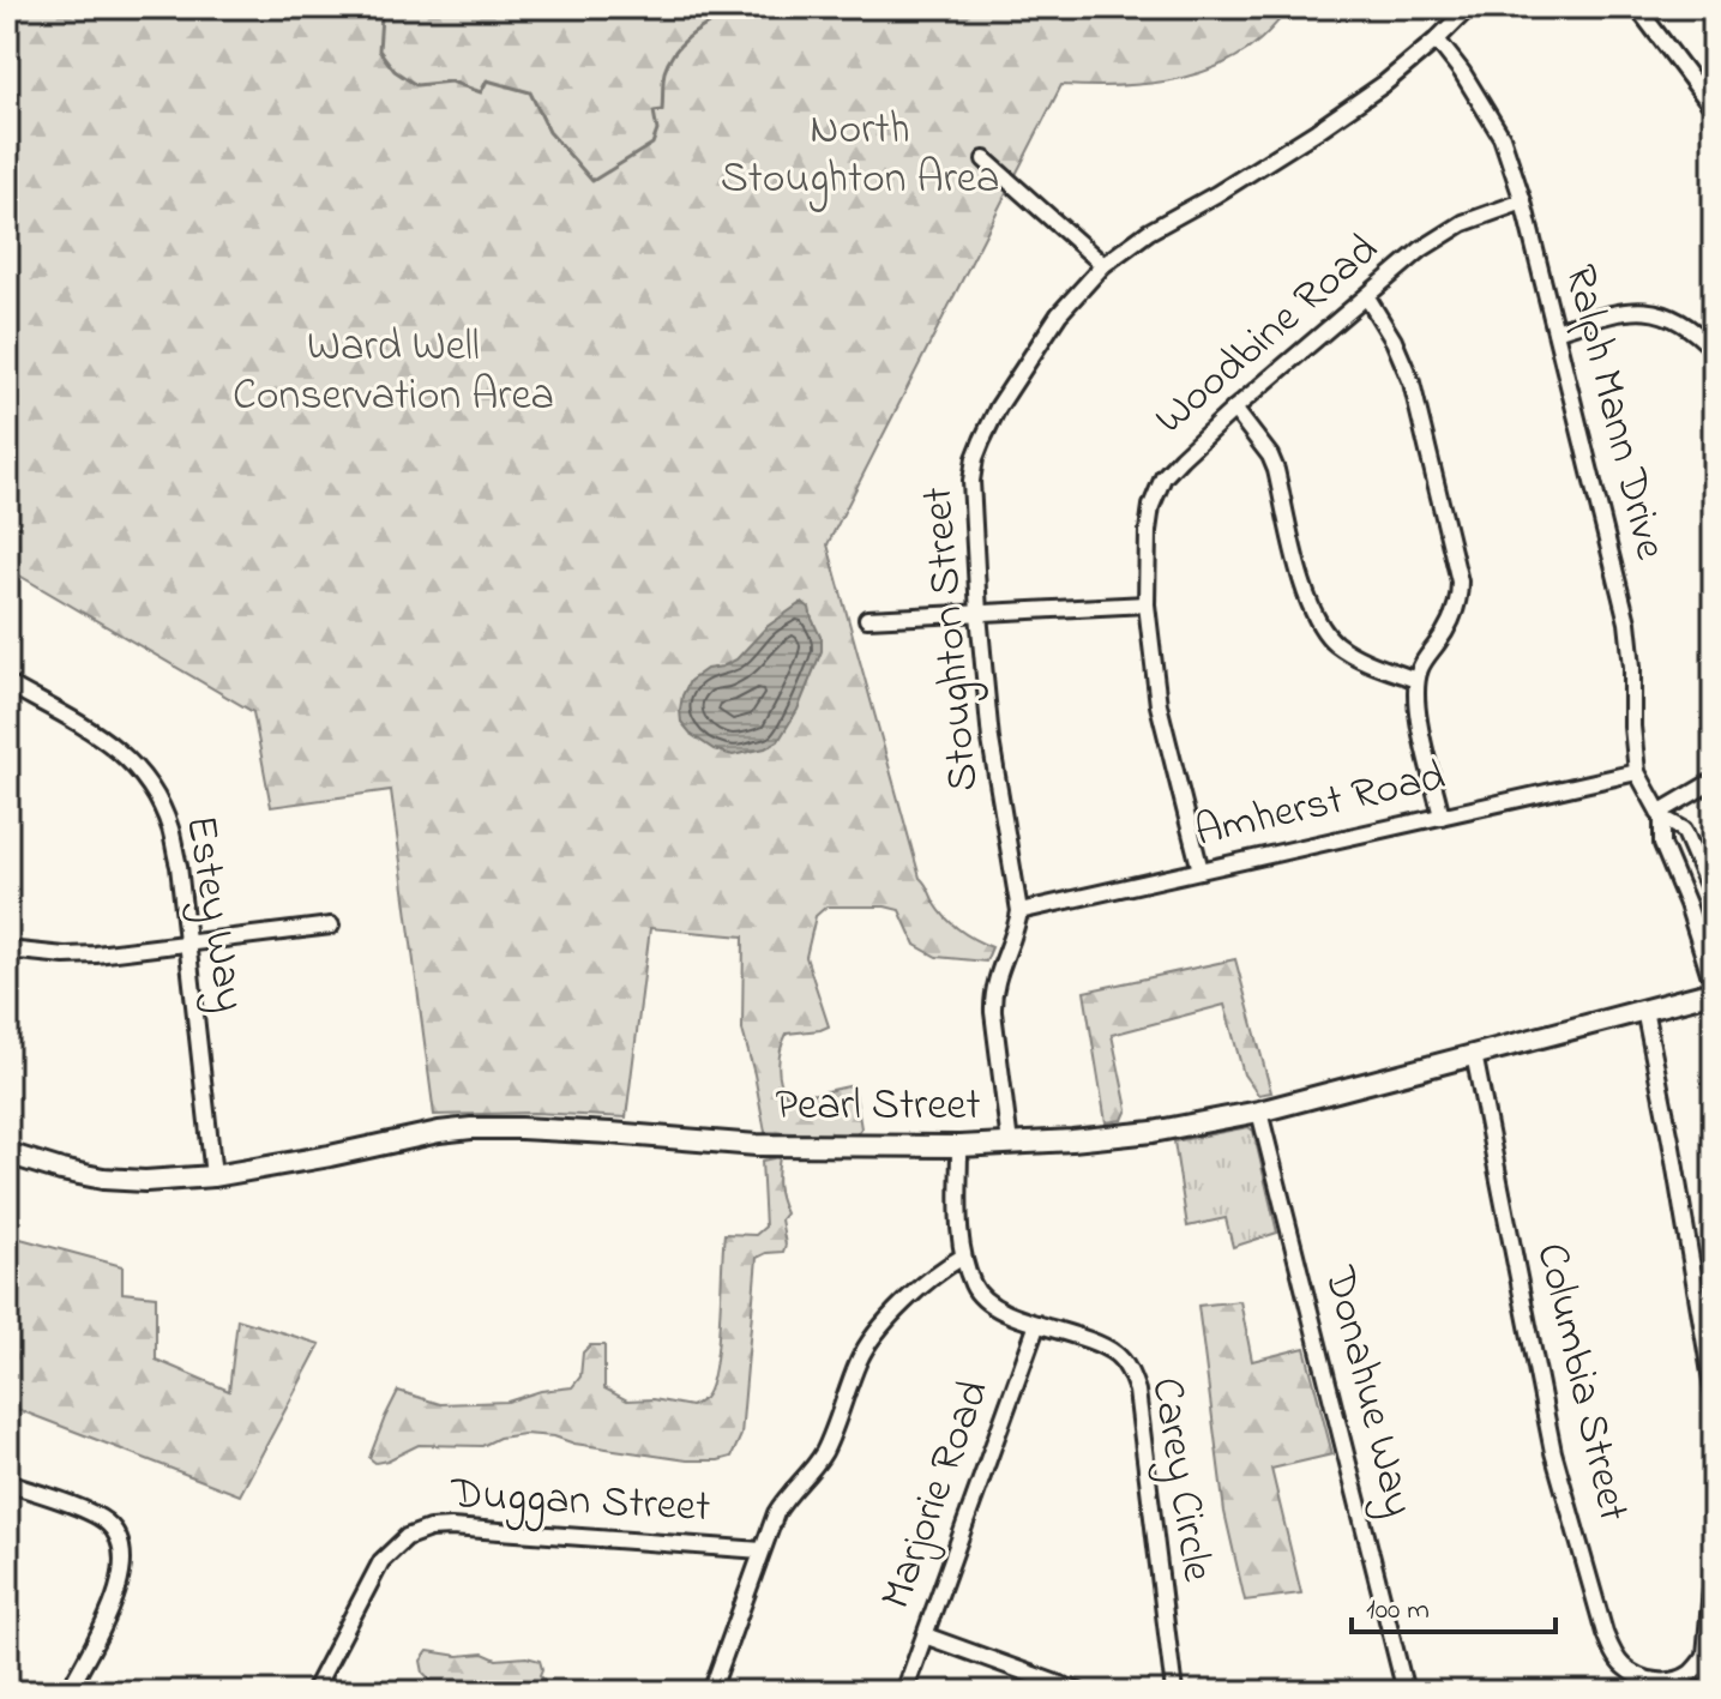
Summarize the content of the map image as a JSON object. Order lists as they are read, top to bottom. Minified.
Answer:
{"streets":{"main road":["Pearl Street"],"street":["Woodbine Road","Ralph Mann Drive","Stoughton Street","Amherst Road","Estey Way","Columbia Street","Donahue Way","Carey Circle","Marjorie Road","Duggan Street"]},"crossings":[["Woodbine Road","Ralph Mann Drive"],["Woodbine Road","Amherst Road"],["Ralph Mann Drive","Stoughton Street"],["Ralph Mann Drive","Amherst Road"],["Stoughton Street","Amherst Road"],["Stoughton Street","Pearl Street"],["Estey Way","Pearl Street"],["Pearl Street","Columbia Street"],["Pearl Street","Donahue Way"],["Pearl Street","Carey Circle"],["Carey Circle","Marjorie Road"]],"parks":["North Stoughton Area","Ward Well Conservation Area"],"scale_bar":"100 m"}
